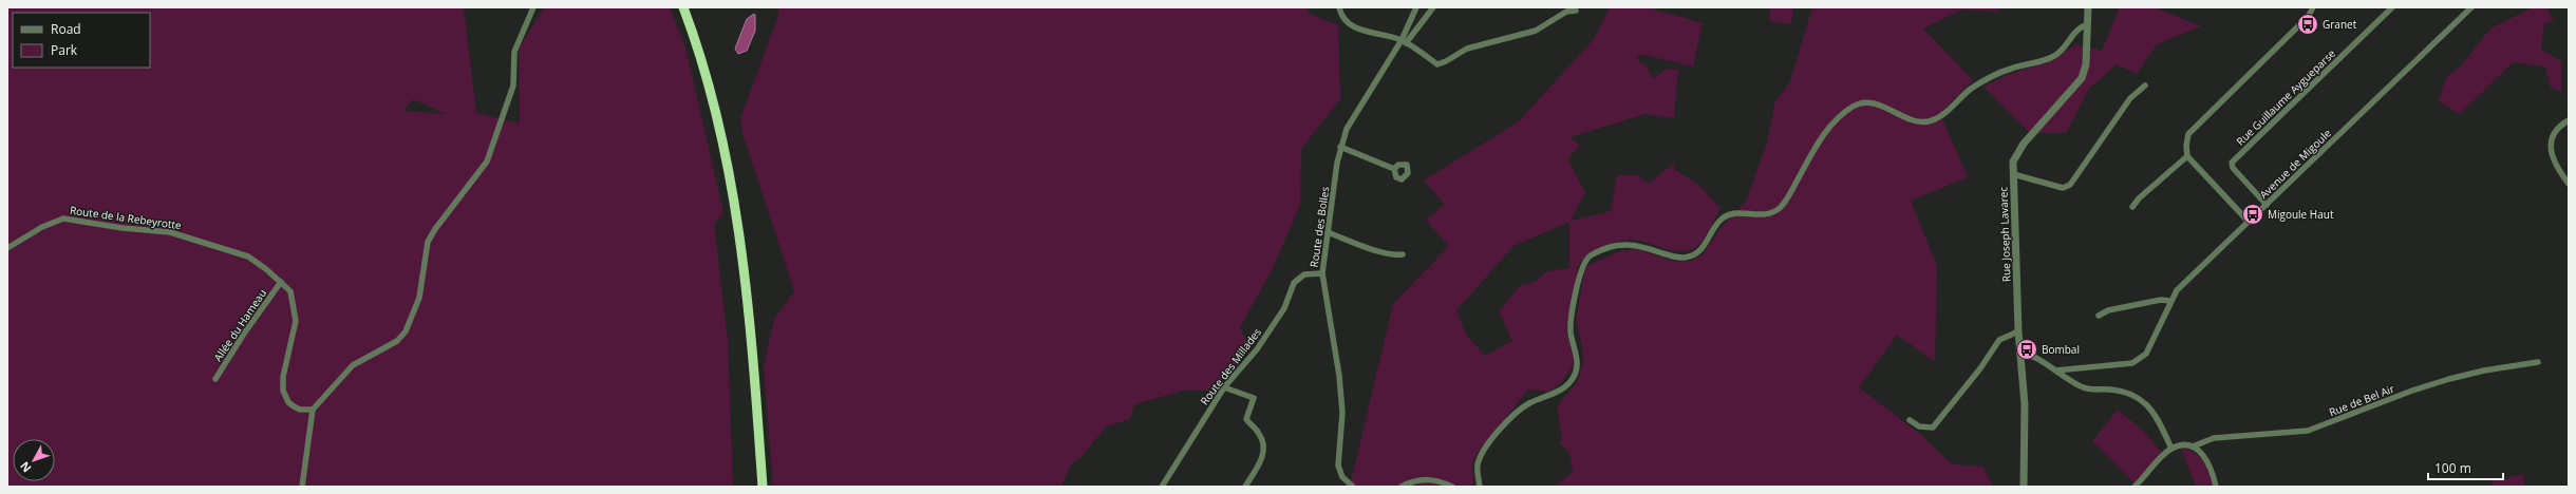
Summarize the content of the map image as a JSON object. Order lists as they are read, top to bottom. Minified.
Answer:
{"streets":{"street":["Rue Guillaume Aygueparse","Avenue de Migoule","Route de la Rebeyrotte","Route des Bolles","Rue Joseph Lavarec","Allée du Hameau","Route des Millades","Rue de Bel Air"]},"crossings":[["Rue Guillaume Aygueparse","Avenue de Migoule"],["Route de la Rebeyrotte","Allée du Hameau"],["Route des Bolles","Route des Millades"]],"places":{"bus stop":["Granet","Migoule Haut","Bombal"]},"legend":["Road","Park"],"scale_bar":"100 m","north":"bottom left"}
